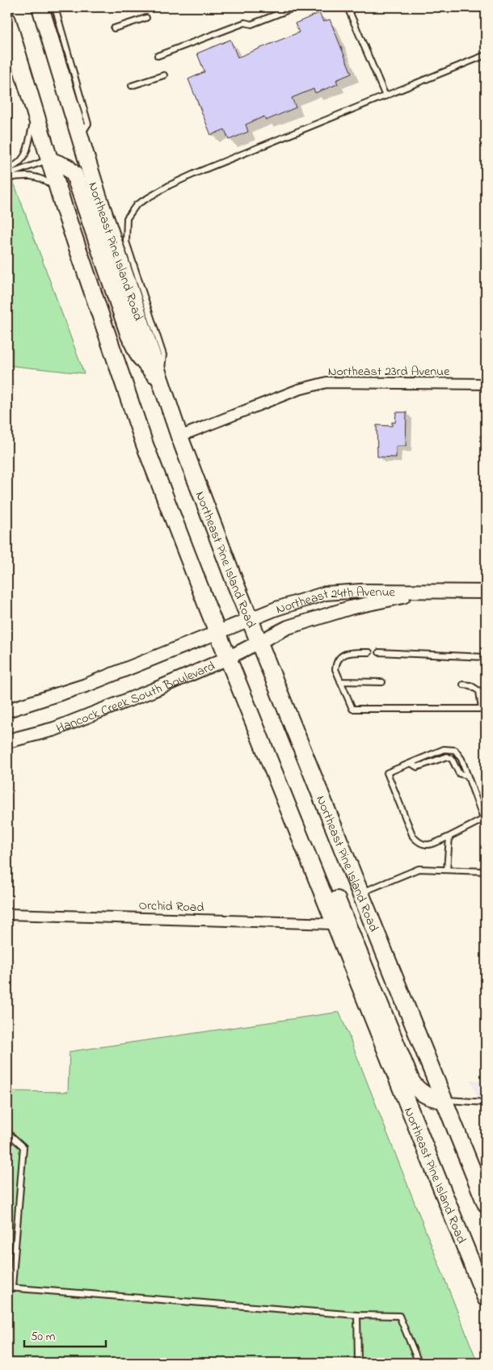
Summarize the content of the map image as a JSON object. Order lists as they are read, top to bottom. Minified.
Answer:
{"streets":{"main road":["Northeast Pine Island Road"],"street":["Northeast 23rd Avenue","Northeast 24th Avenue","Hancock Creek South Boulevard","Orchid Road"]},"crossings":[["Northeast Pine Island Road","Northeast 23rd Avenue"],["Northeast Pine Island Road","Northeast 24th Avenue"],["Northeast Pine Island Road","Hancock Creek South Boulevard"],["Northeast Pine Island Road","Orchid Road"],["Northeast 24th Avenue","Hancock Creek South Boulevard"]],"scale_bar":"50 m"}
